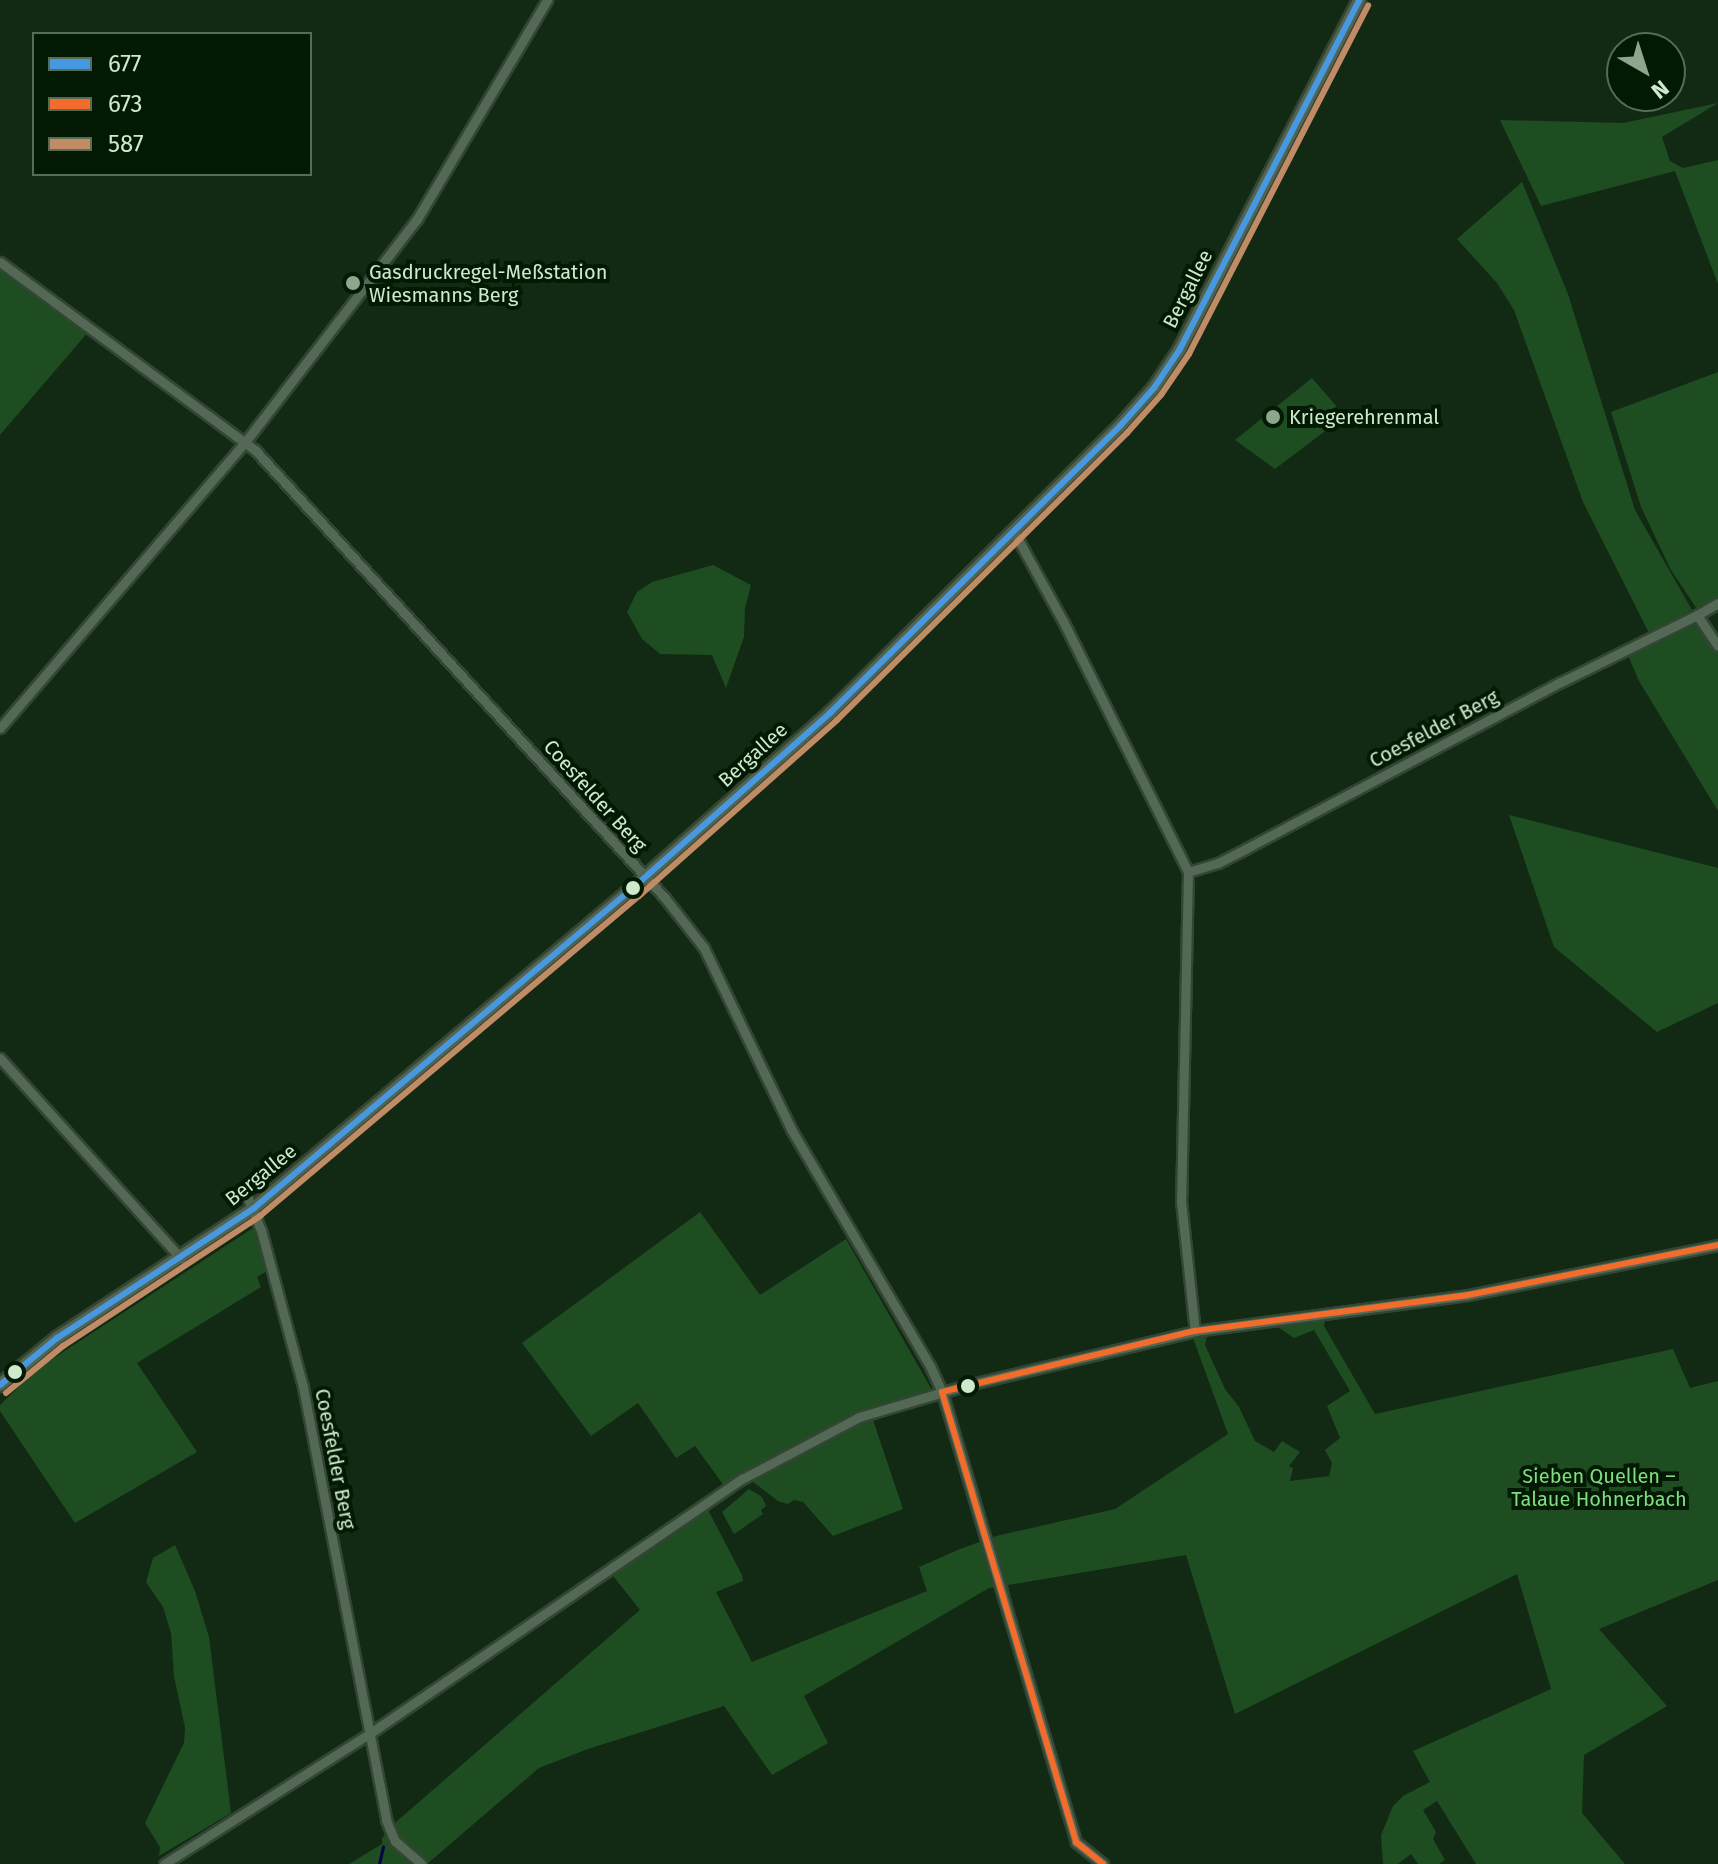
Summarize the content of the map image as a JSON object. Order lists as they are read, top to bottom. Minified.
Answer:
{"streets":{"street":["Bergallee","Coesfelder Berg"]},"crossings":[["Bergallee","Coesfelder Berg"]],"parks":["Sieben Quellen – Talaue Hohnerbach"],"places":["Gasdruckregel-Meßstation Wiesmanns Berg","Kriegerehrenmal"],"lines":["transit line 677","transit line 587","transit line 673"],"legend":["677","673","587"],"north":"bottom right"}
